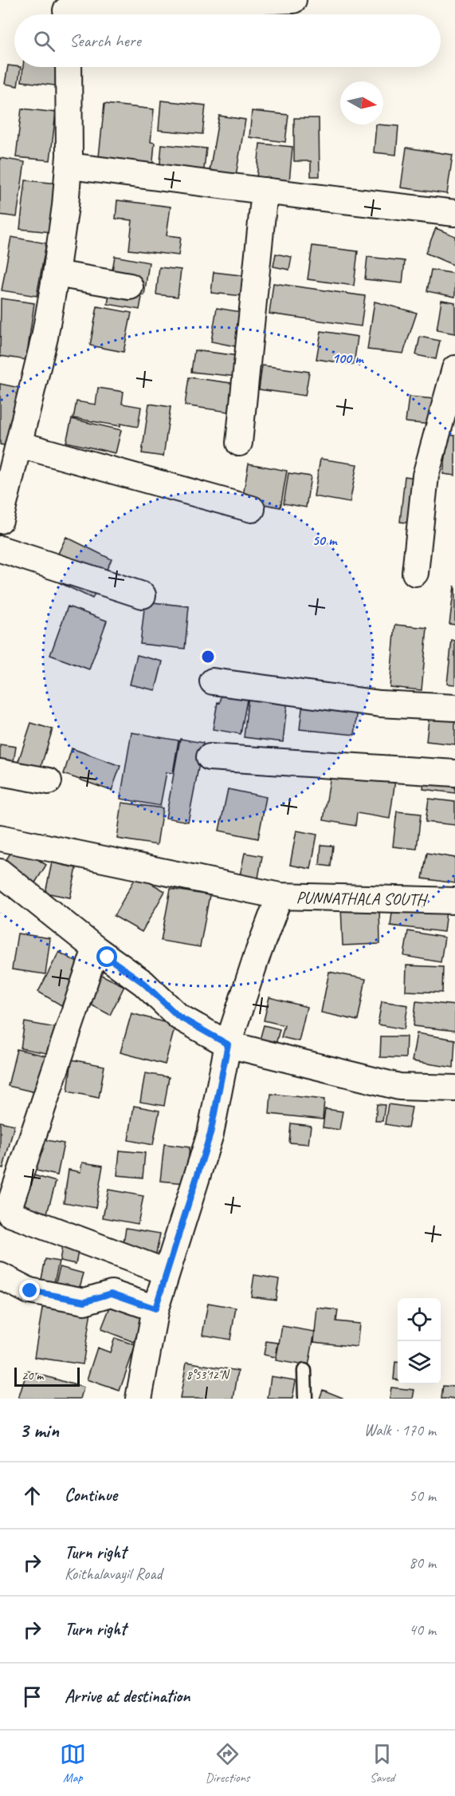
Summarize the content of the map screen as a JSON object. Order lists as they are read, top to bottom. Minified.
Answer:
{"streets":{"street":["PUNNATHALA SOUTH"]},"scale_bar":"20 m","north":"right","page":{"search":"Search here","scale":"20 m","heading":["3 min","Walk · 170 m"],"list":[["Continue","50 m"],["Turn right","Koithalavayil Road","80 m"],["Turn right","40 m"],"Arrive at destination"],"nav":["Map","Directions","Saved"]},"coordinates":["8°53'12\"N"],"rings":["100 m","50 m"]}
